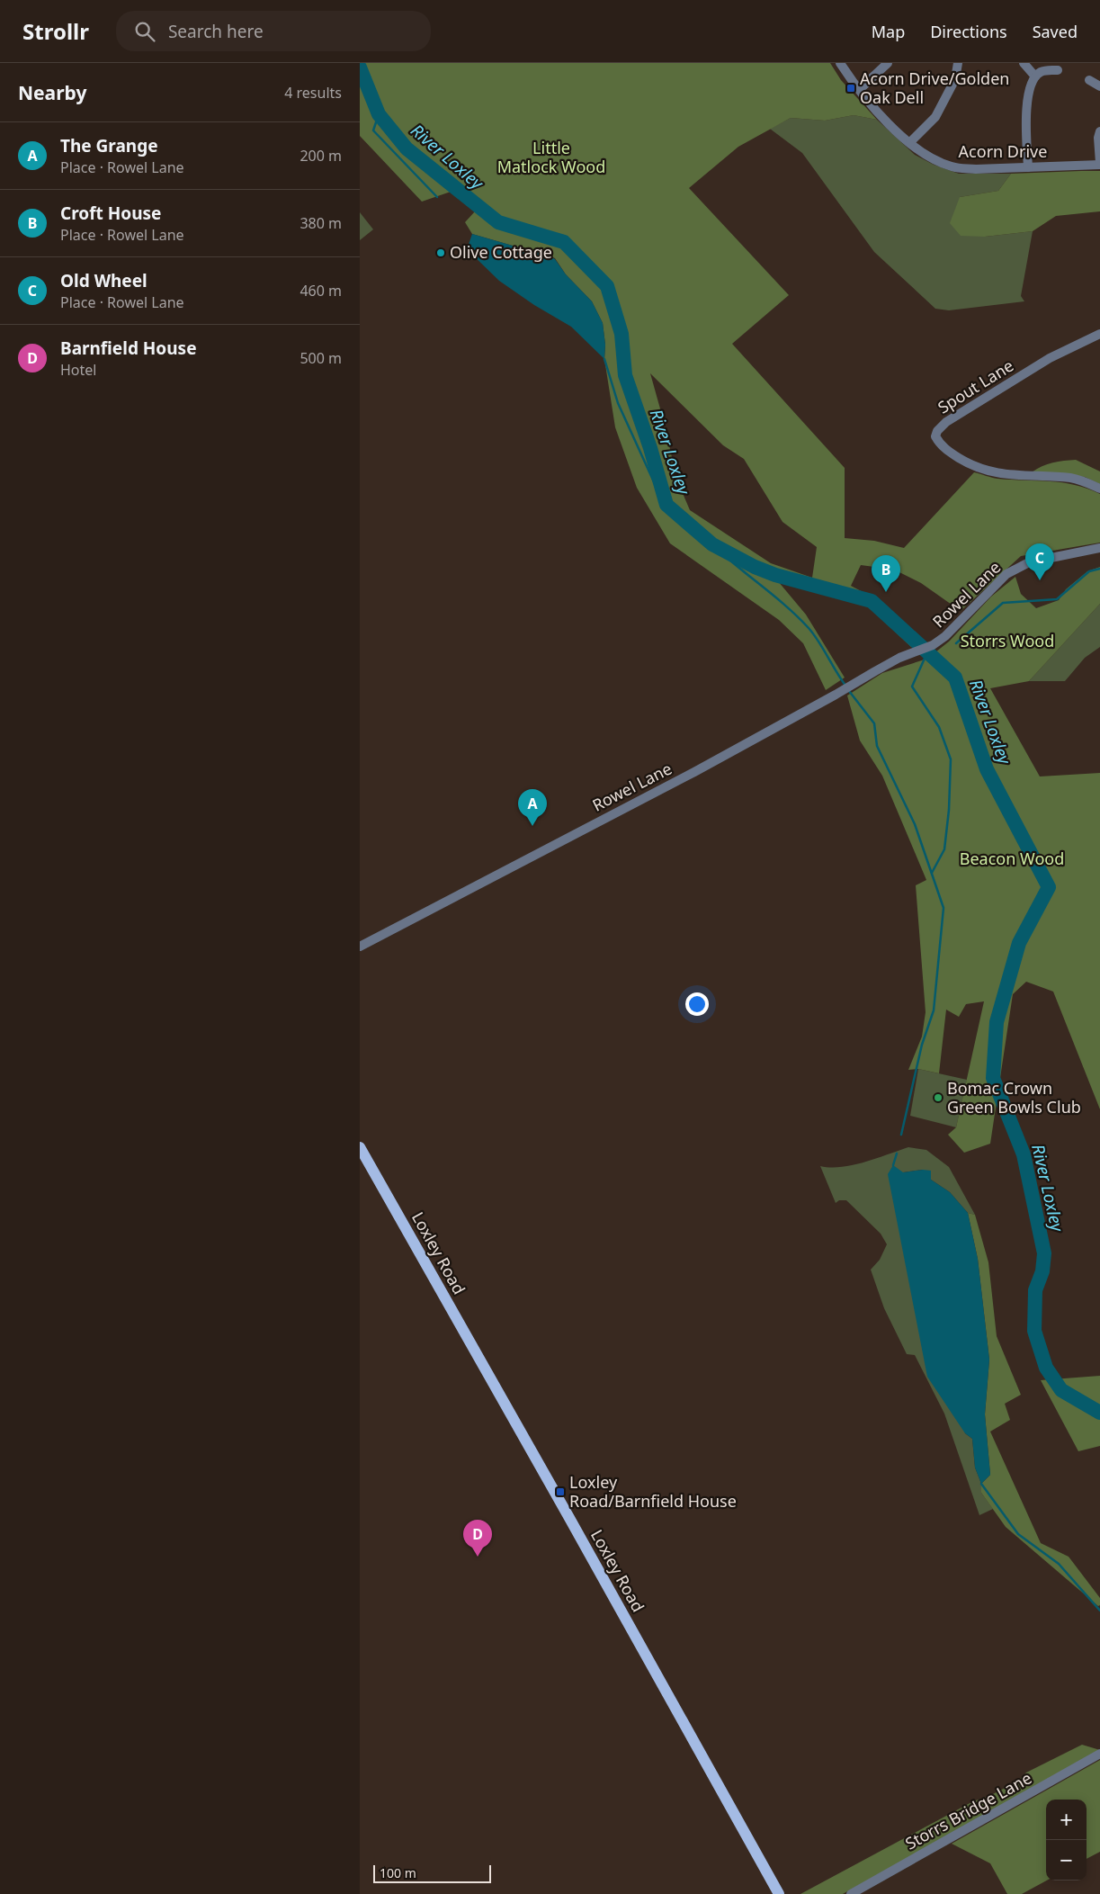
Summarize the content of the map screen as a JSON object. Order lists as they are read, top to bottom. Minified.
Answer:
{"streets":{"main road":["Loxley Road"],"street":["Acorn Drive","Spout Lane","Rowel Lane","Storrs Bridge Lane"]},"water":["River Loxley"],"parks":["Little Matlock Wood","Storrs Wood","Beacon Wood"],"places":{"transit":["Acorn Drive/Golden Oak Dell","Loxley Road/Barnfield House"],"other":["Olive Cottage","Bomac Crown Green Bowls Club"]},"scale_bar":"100 m","page":{"header":"Strollr","search":"Search here","nav":["Map","Directions","Saved"],"heading":["Nearby","4 results"],"list":[{"mark":"A","name":"The Grange","note":"Place · Rowel Lane","value":"200 m"},{"mark":"B","name":"Croft House","note":"Place · Rowel Lane","value":"380 m"},{"mark":"C","name":"Old Wheel","note":"Place · Rowel Lane","value":"460 m"},{"mark":"D","name":"Barnfield House","note":"Hotel","value":"500 m"}],"pins":["C","B","A","D"],"map_buttons":["+","−"],"scale":"100 m"}}
